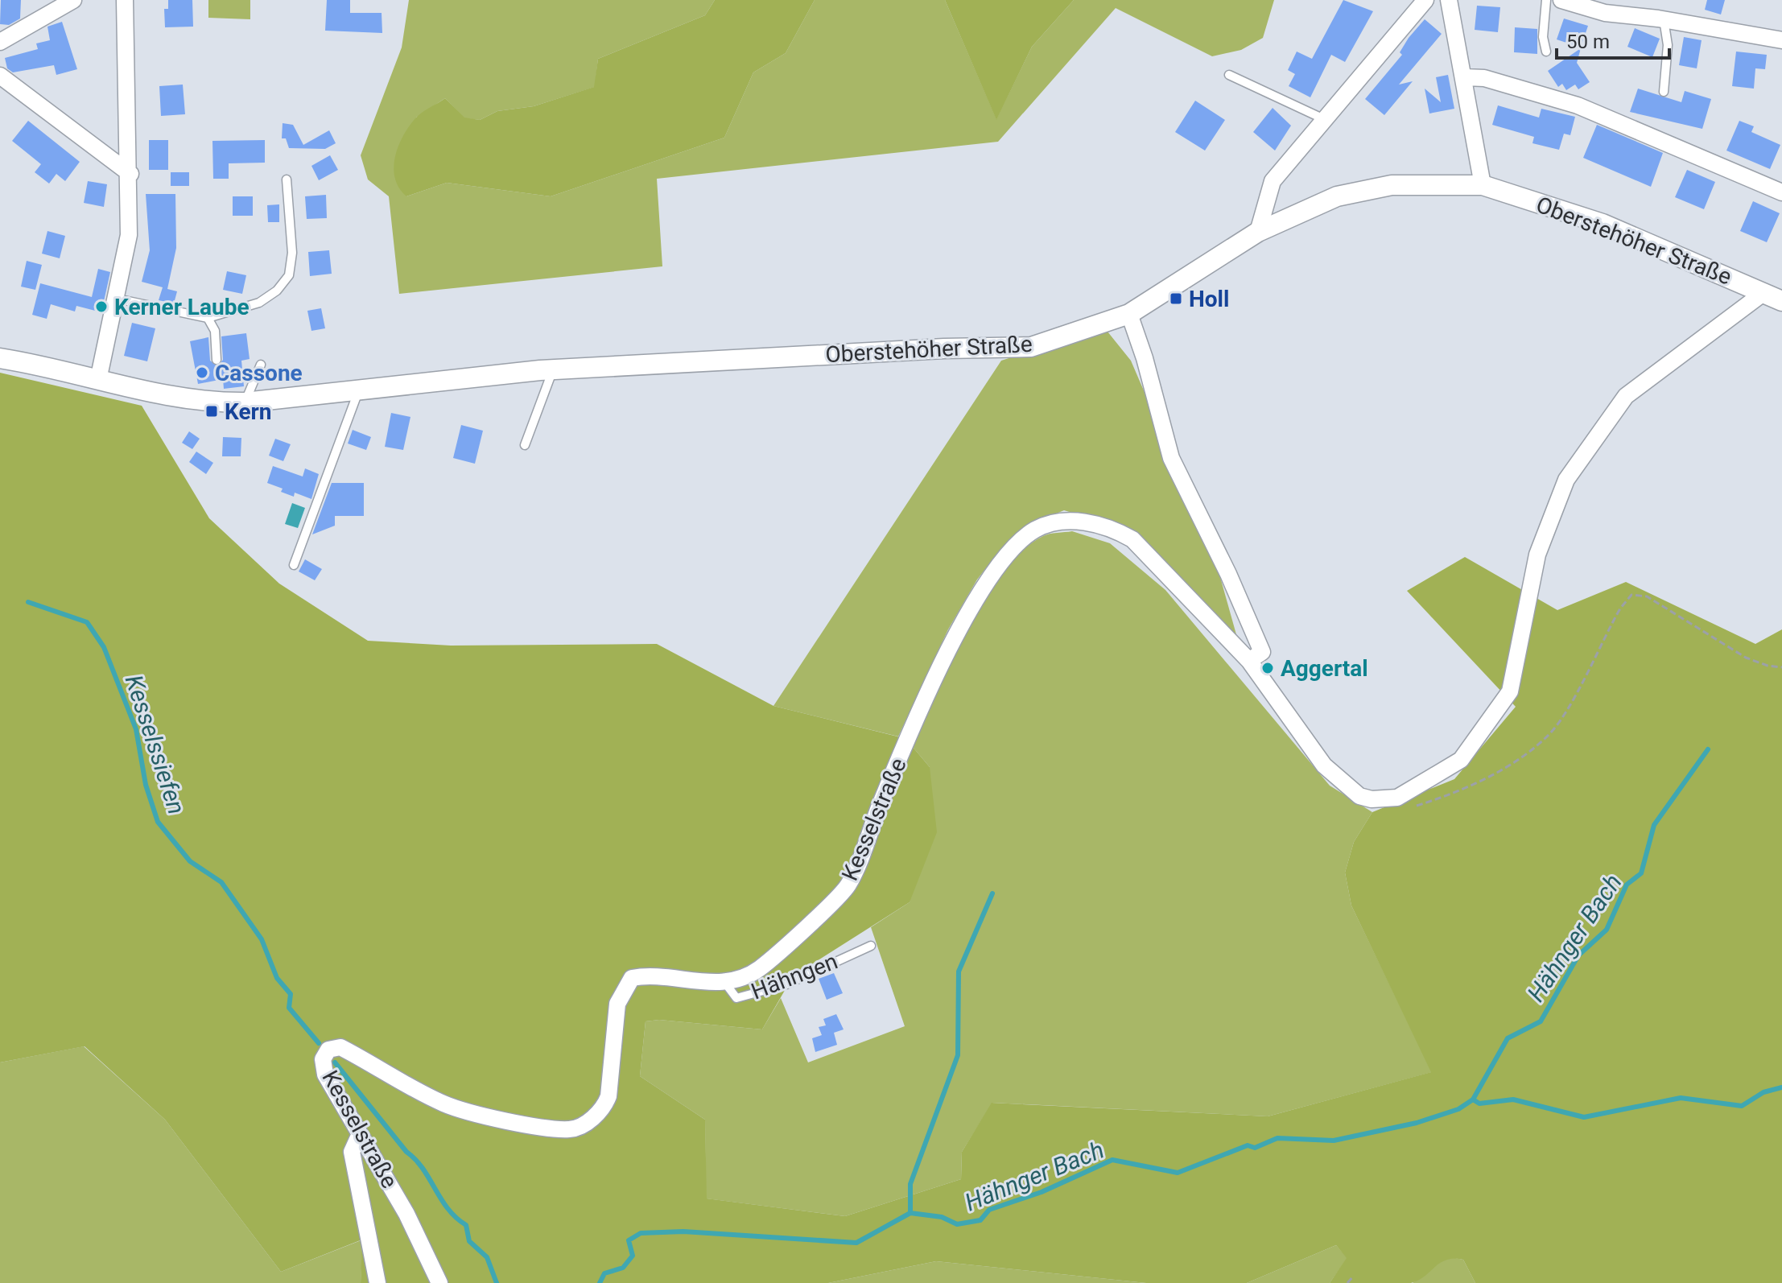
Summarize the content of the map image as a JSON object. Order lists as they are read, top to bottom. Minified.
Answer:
{"streets":{"street":["Oberstehöher Straße","Kesselstraße"],"lane":["Hähngen"]},"crossings":[["Oberstehöher Straße","Kesselstraße"],["Kesselstraße","Hähngen"]],"water":["Kesselssiefen","Hähnger Bach"],"places":{"transit":["Holl","Kern"],"other":["Kerner Laube","Cassone","Aggertal"]},"scale_bar":"50 m"}
